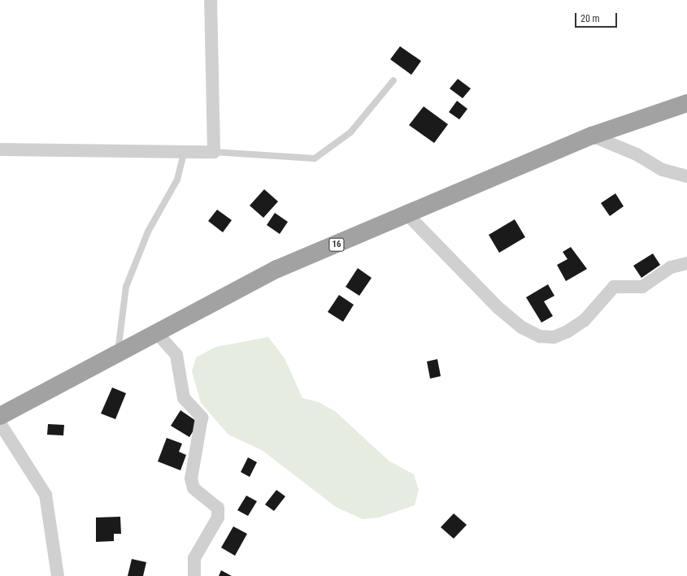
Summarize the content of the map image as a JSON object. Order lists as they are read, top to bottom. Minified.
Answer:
{"streets":{"highway":["16"]},"scale_bar":"20 m"}
